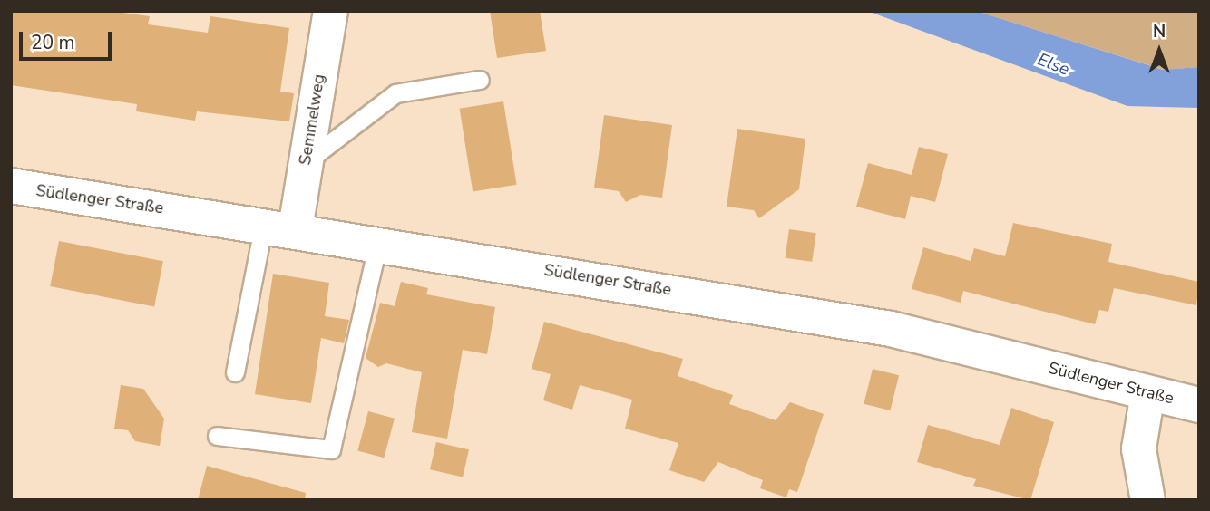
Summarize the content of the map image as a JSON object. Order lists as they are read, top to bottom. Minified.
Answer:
{"streets":{"main road":["Südlenger Straße"],"street":["Semmelweg"]},"crossings":[["Semmelweg","Südlenger Straße"]],"water":["Else"],"scale_bar":"20 m","north":"top"}
